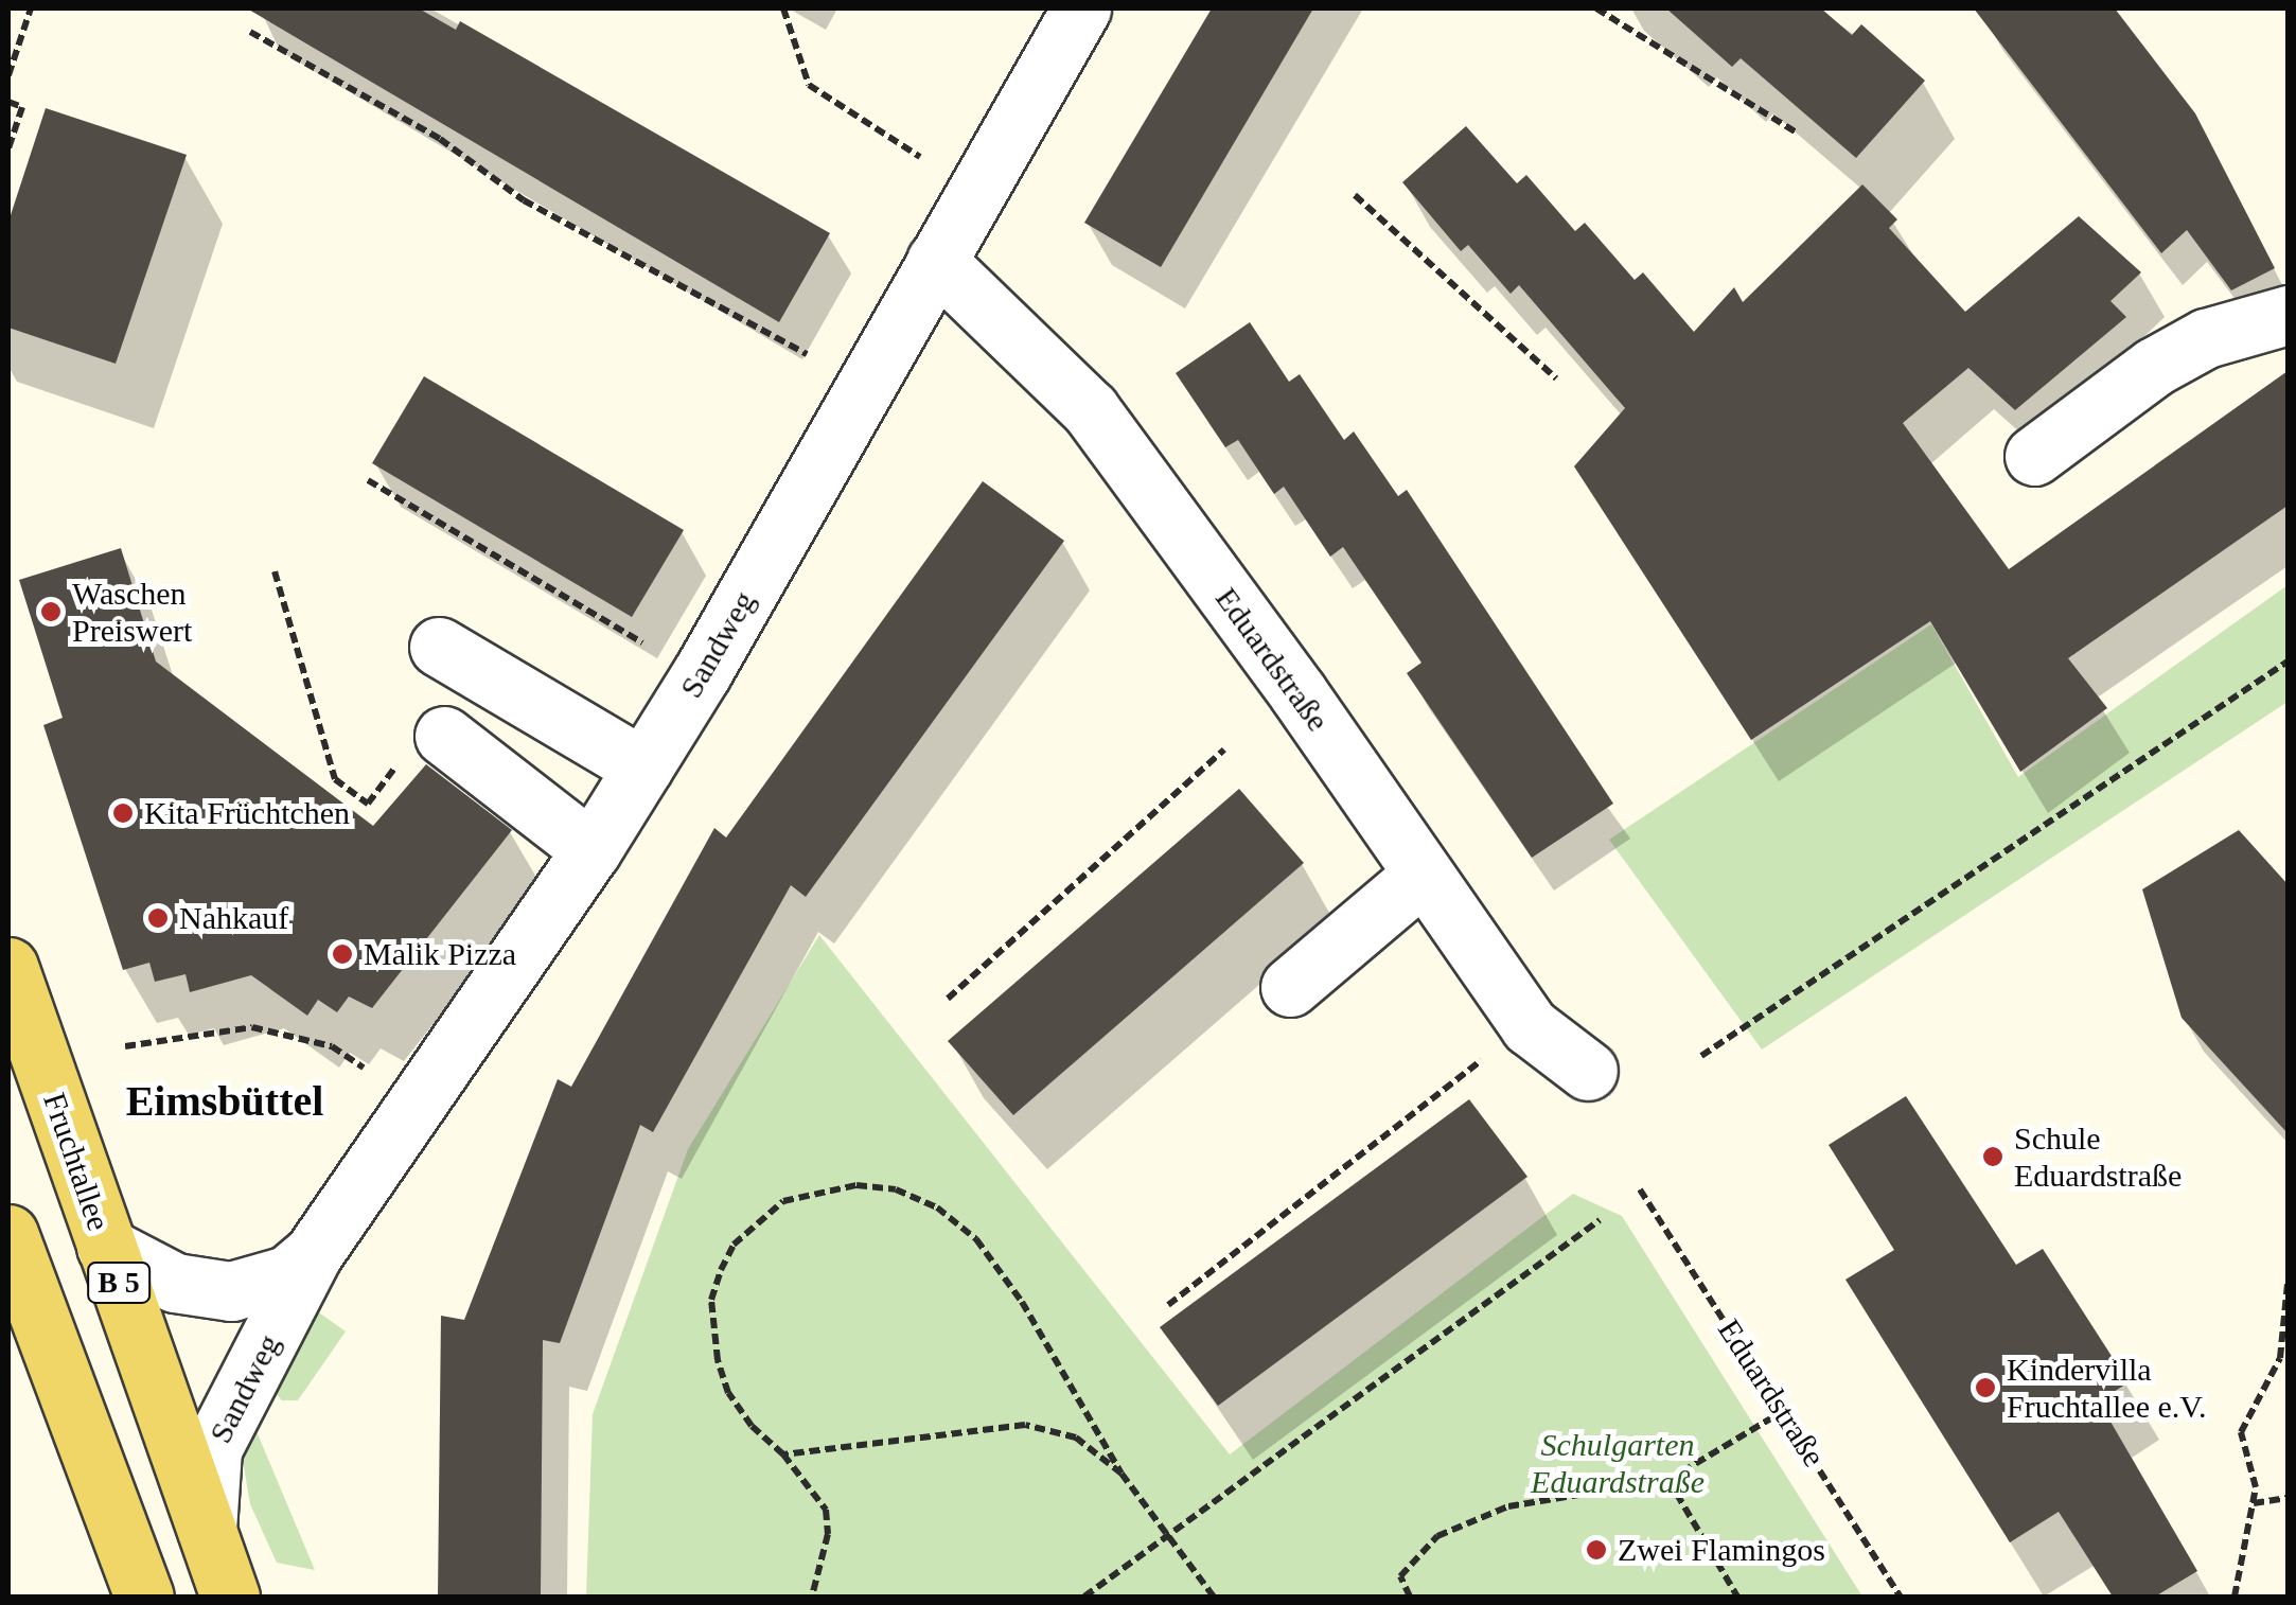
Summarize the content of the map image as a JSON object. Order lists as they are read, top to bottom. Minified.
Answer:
{"streets":{"main road":["Fruchtallee","B 5"],"street":["Sandweg","Eduardstraße"]},"crossings":[["Sandweg","Eduardstraße"],["Sandweg","Fruchtallee"]],"districts":["Eimsbüttel"],"parks":["Schulgarten Eduardstraße"],"places":["Waschen Preiswert","Kita Früchtchen","Nahkauf","Malik Pizza","Schule Eduardstraße","Kindervilla Fruchtallee e.V.","Zwei Flamingos"]}
